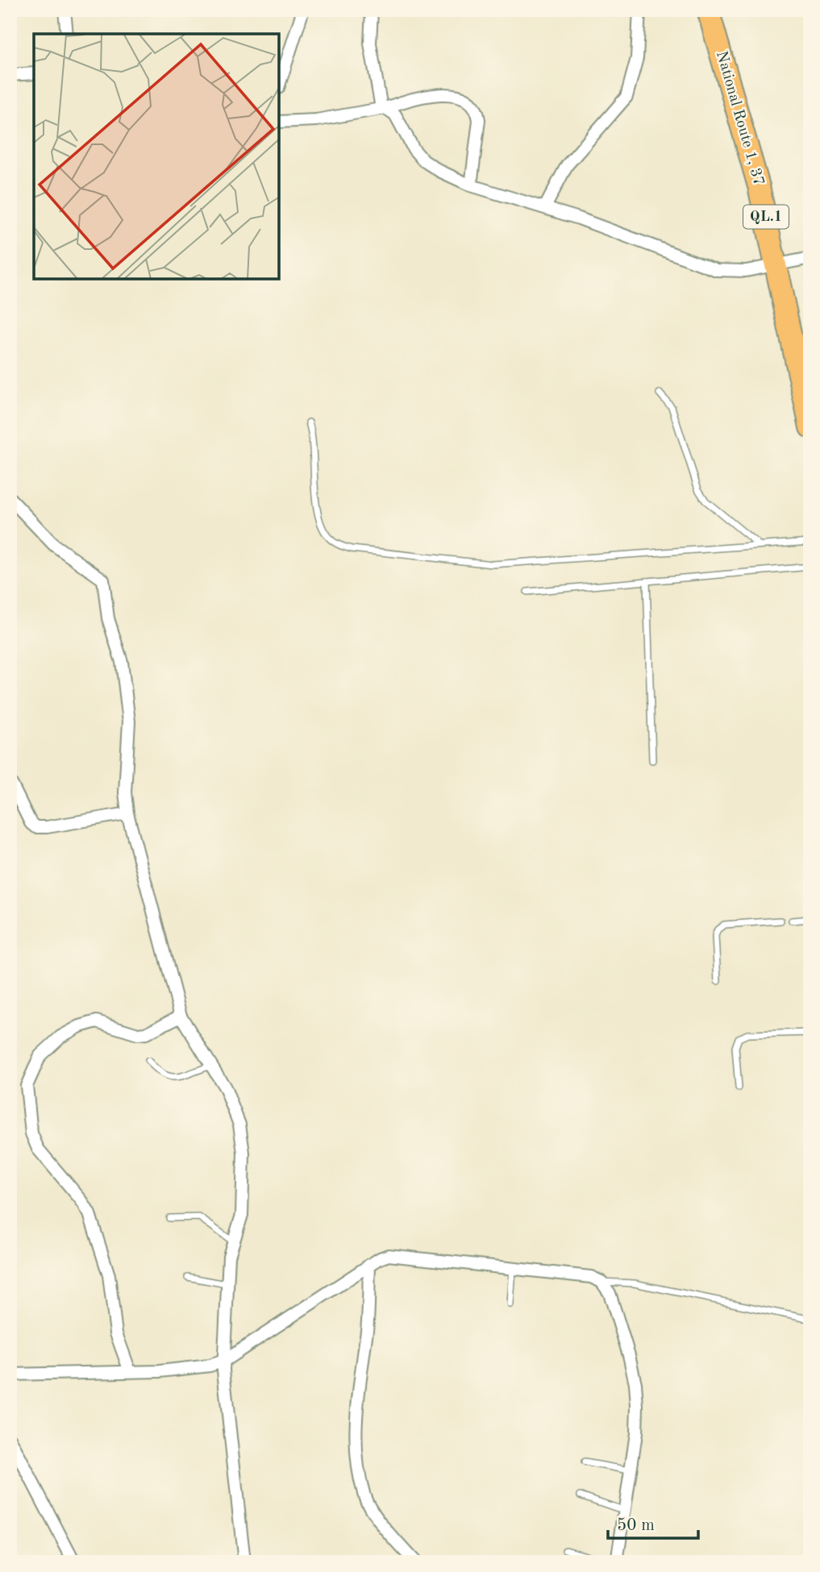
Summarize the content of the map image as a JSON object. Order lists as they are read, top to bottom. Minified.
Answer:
{"streets":{"highway":["National Route 1, 37","QL.1"]},"scale_bar":"50 m"}
